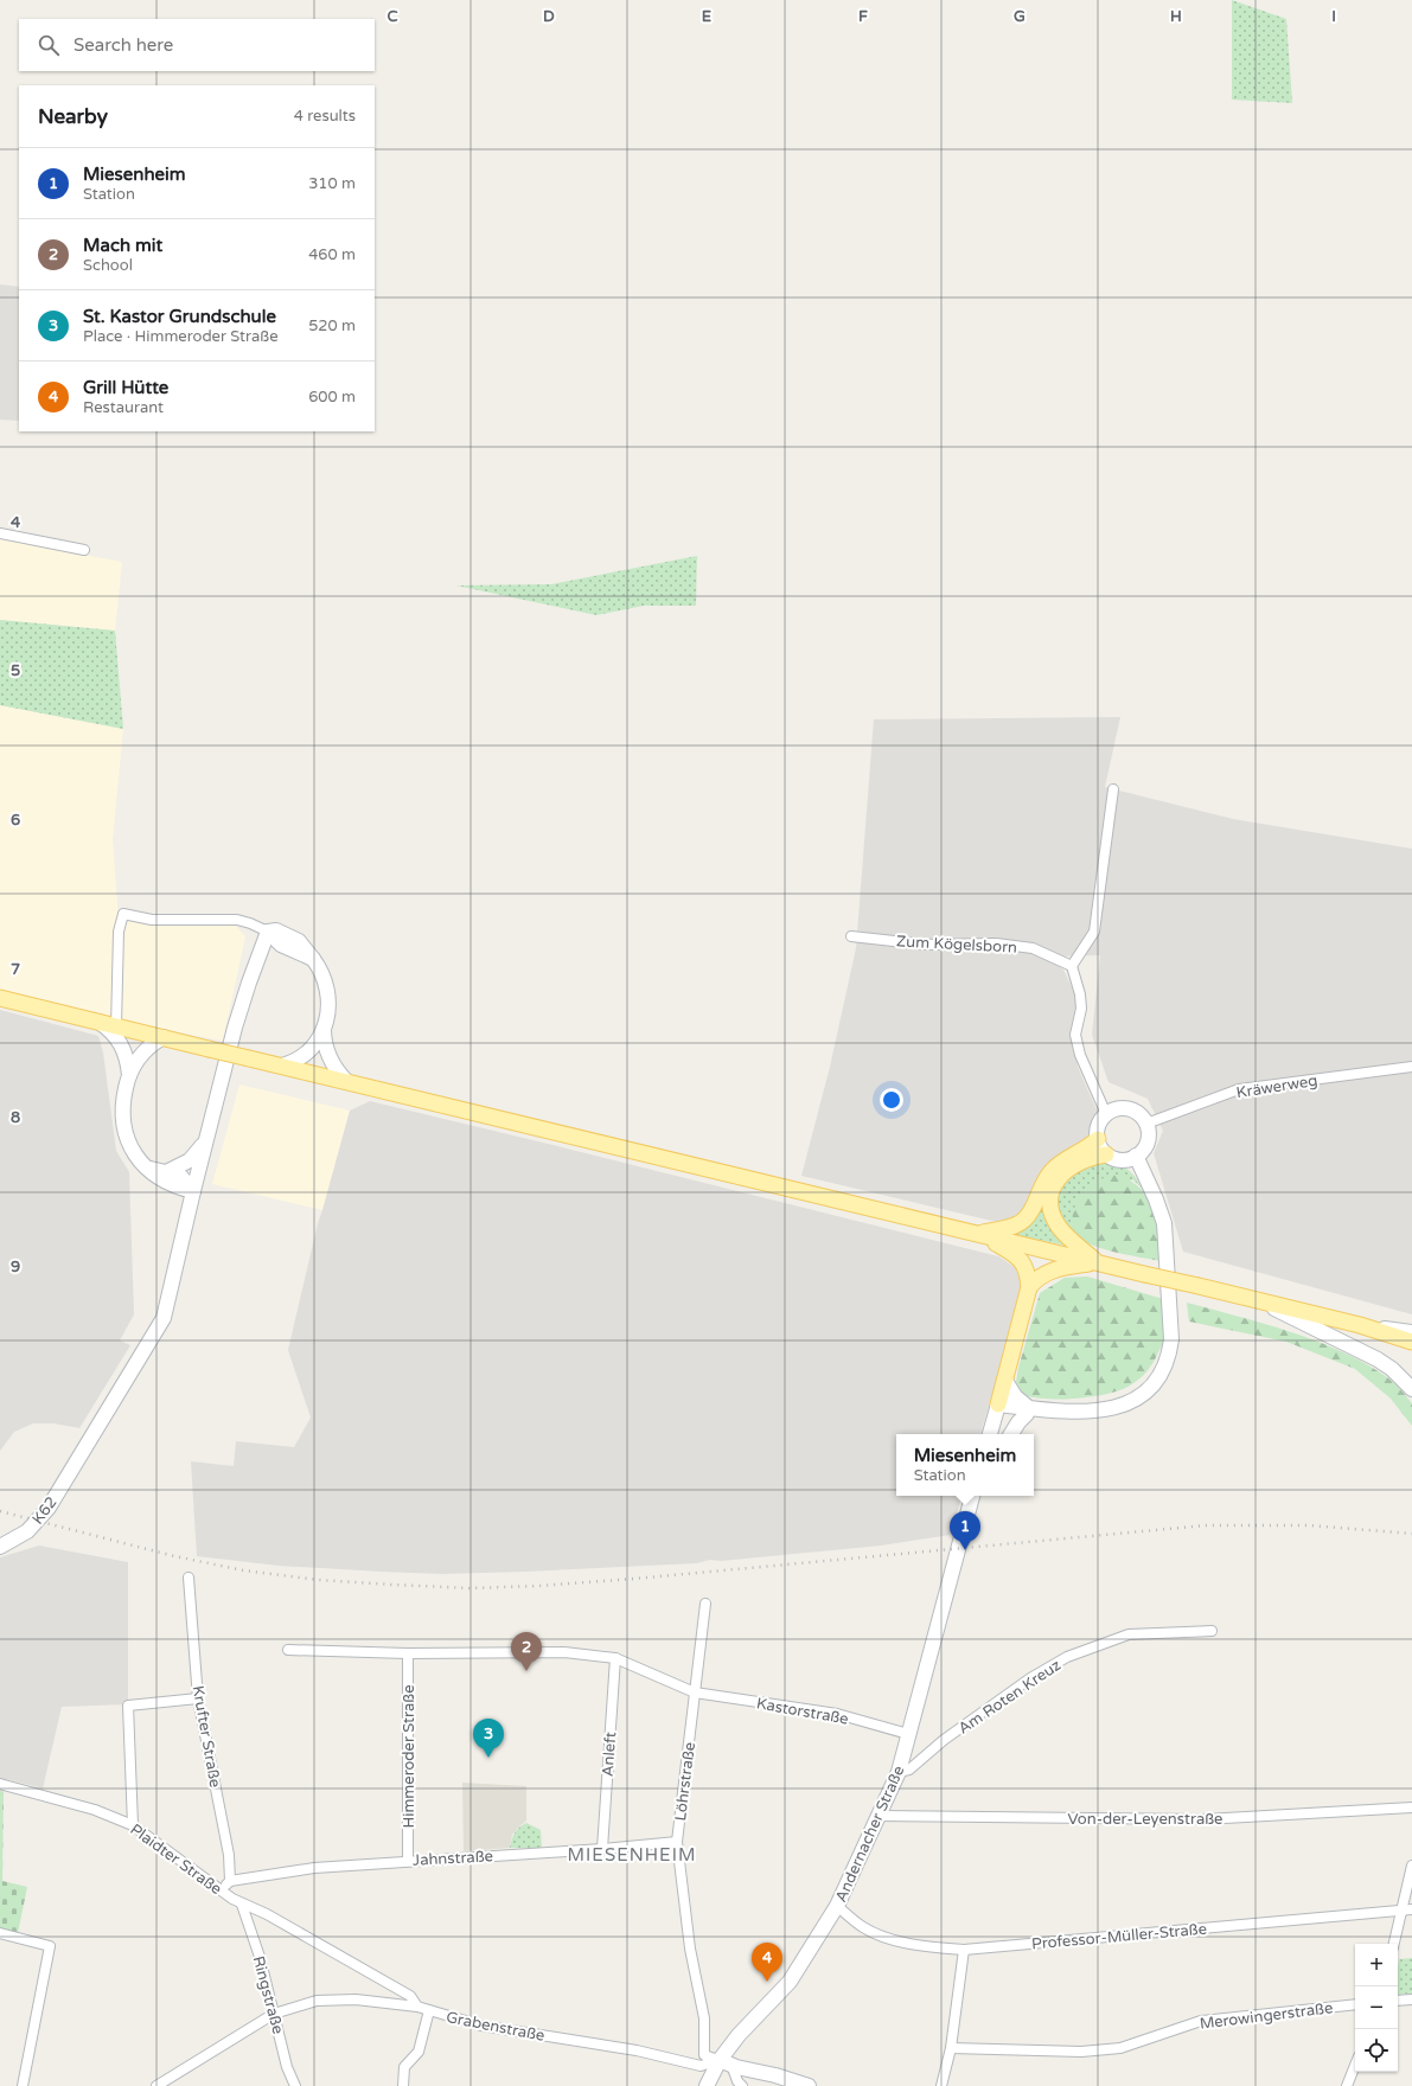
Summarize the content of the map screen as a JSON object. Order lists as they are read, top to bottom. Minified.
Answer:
{"streets":{"street":["Zum Kögelsborn","Kräwerweg","K62","Am Roten Kreuz","Kastorstraße","Krufter Straße","Anleft","Himmeroder Straße","Löhrstraße","Von-der-Leyenstraße","Andernacher Straße","Jahnstraße","Plaidter Straße","Professor-Müller-Straße","Ringstraße","Merowingerstraße","Grabenstraße"]},"crossings":[["Am Roten Kreuz","Andernacher Straße"],["Kastorstraße","Löhrstraße"],["Kastorstraße","Andernacher Straße"],["Krufter Straße","Jahnstraße"],["Anleft","Jahnstraße"],["Himmeroder Straße","Jahnstraße"],["Löhrstraße","Andernacher Straße"],["Löhrstraße","Jahnstraße"],["Löhrstraße","Grabenstraße"],["Von-der-Leyenstraße","Andernacher Straße"],["Andernacher Straße","Professor-Müller-Straße"],["Andernacher Straße","Grabenstraße"],["Plaidter Straße","Ringstraße"],["Ringstraße","Grabenstraße"]],"districts":["MIESENHEIM"],"page":{"search":"Search here","heading":["Nearby","4 results"],"list":[{"mark":"1","name":"Miesenheim","note":"Station","value":"310 m"},{"mark":"2","name":"Mach mit","note":"School","value":"460 m"},{"mark":"3","name":"St. Kastor Grundschule","note":"Place · Himmeroder Straße","value":"520 m"},{"mark":"4","name":"Grill Hütte","note":"Restaurant","value":"600 m"}],"popup":["Miesenheim","Station"],"pins":["1","2","3","4"],"map_buttons":["+","−"]},"grid":{"columns":["C","D","E","F","G","H","I"],"rows":["4","5","6","7","8","9"]}}
